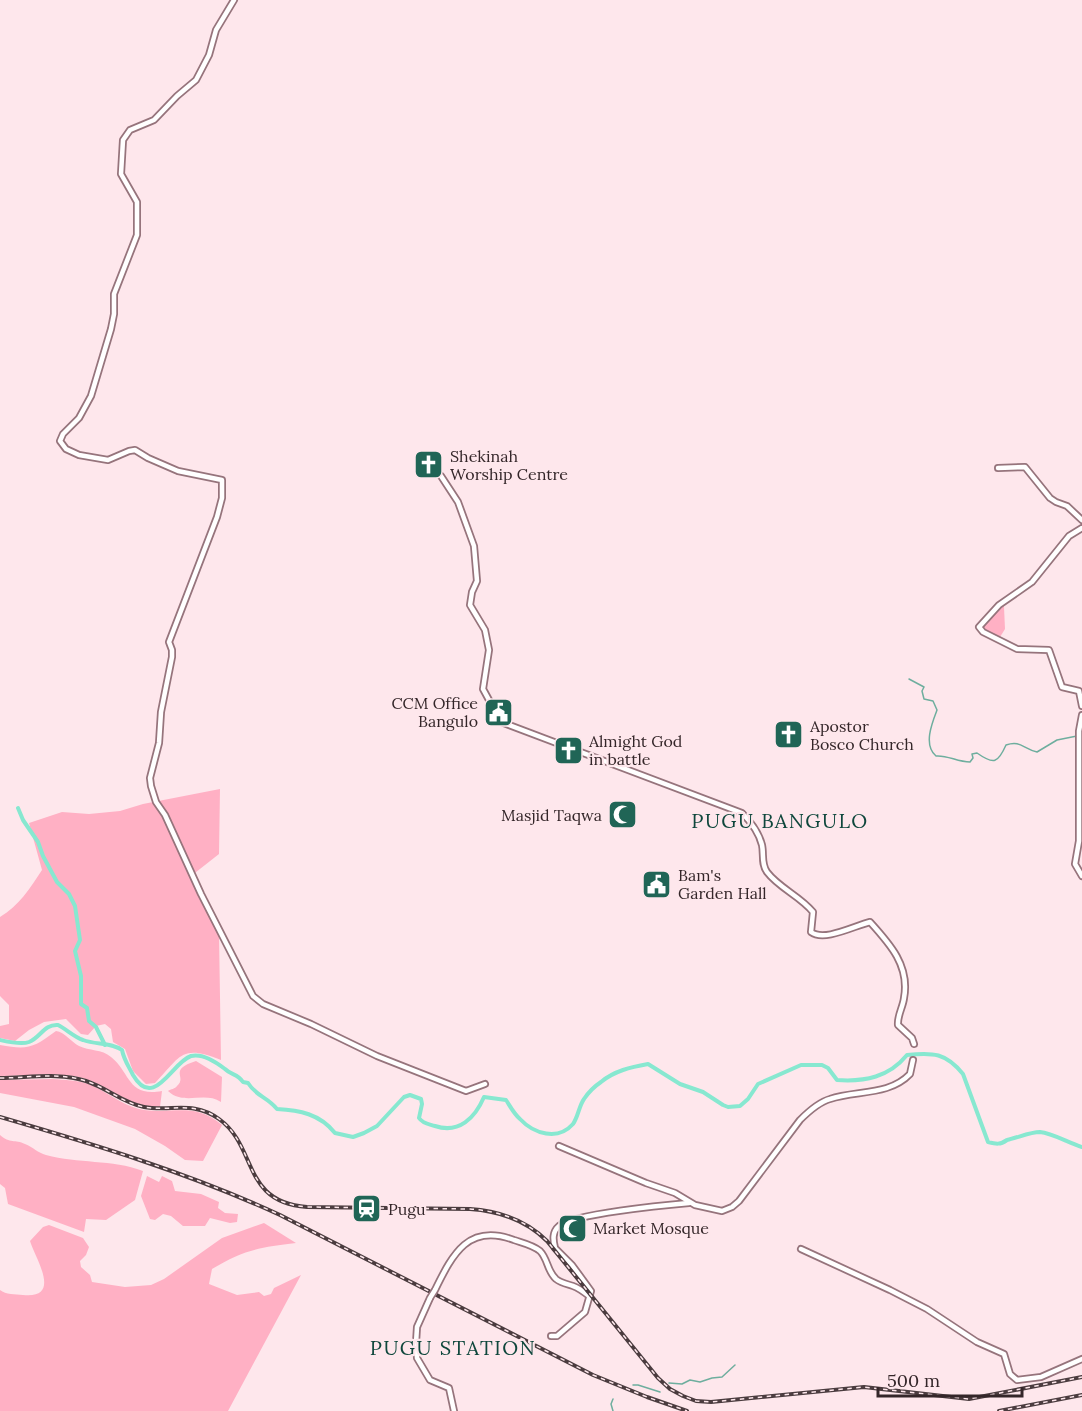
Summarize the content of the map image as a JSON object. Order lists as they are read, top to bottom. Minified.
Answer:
{"districts":["PUGU BANGULO","PUGU STATION"],"places":{"church":["Shekinah Worship Centre","Apostor Bosco Church","Almight God in battle"],"public building":["CCM Office Bangulo","Bam's Garden Hall"],"mosque":["Masjid Taqwa","Market Mosque"],"station":["Pugu"]},"scale_bar":"500 m"}
